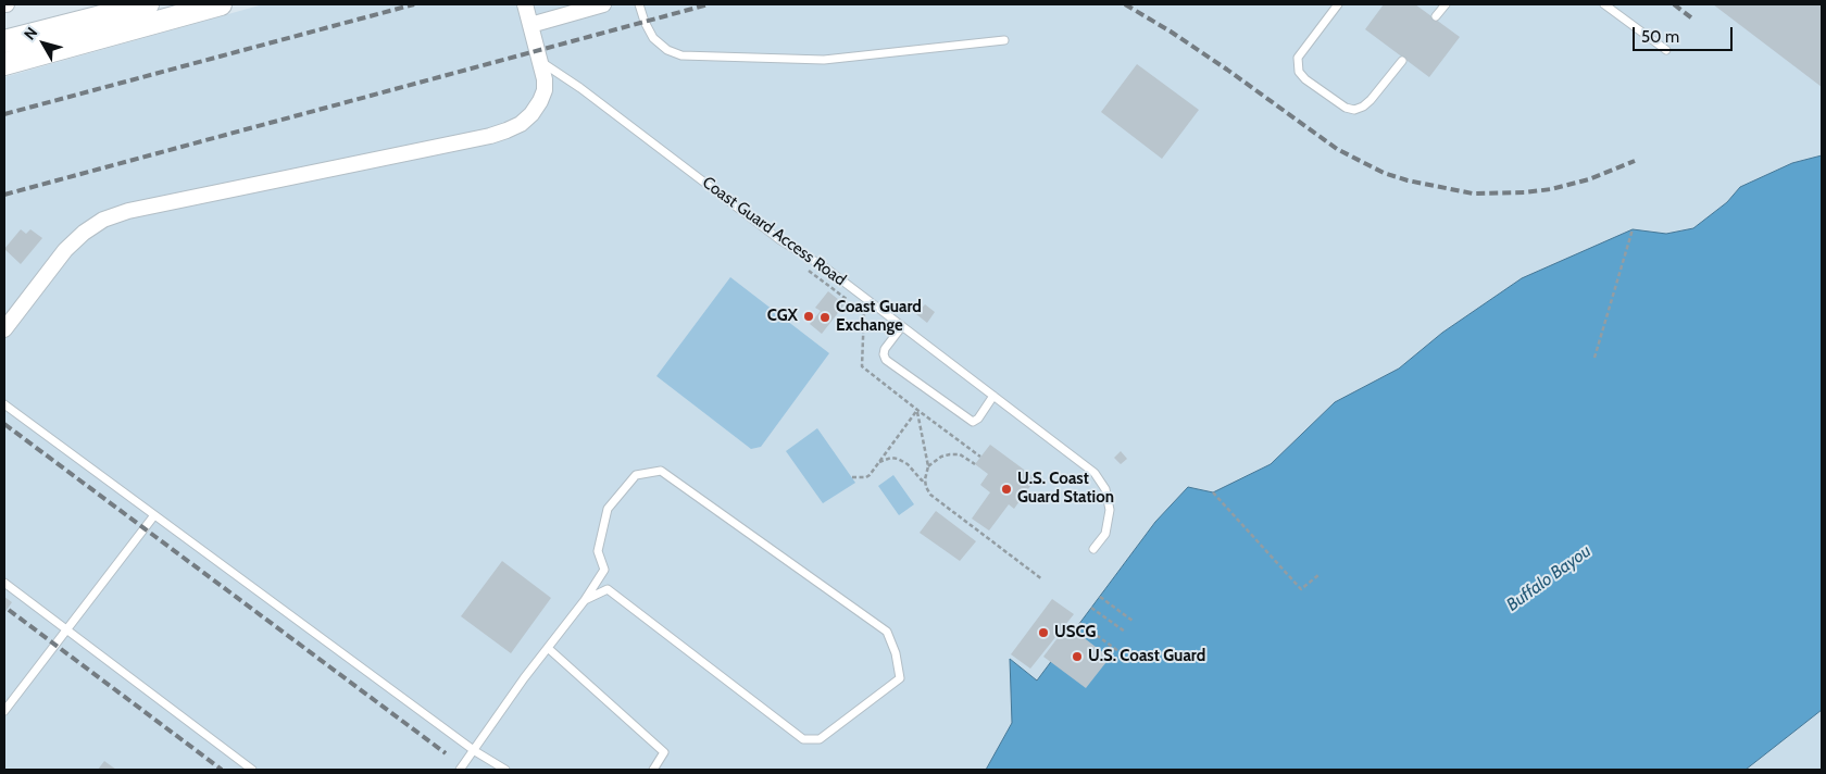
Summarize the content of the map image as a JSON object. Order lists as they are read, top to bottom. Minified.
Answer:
{"streets":{"lane":["Coast Guard Access Road"]},"water":["Buffalo Bayou"],"places":["CGX","Coast Guard Exchange","U.S. Coast Guard Station","USCG","U.S. Coast Guard"],"scale_bar":"50 m","north":"top left"}
